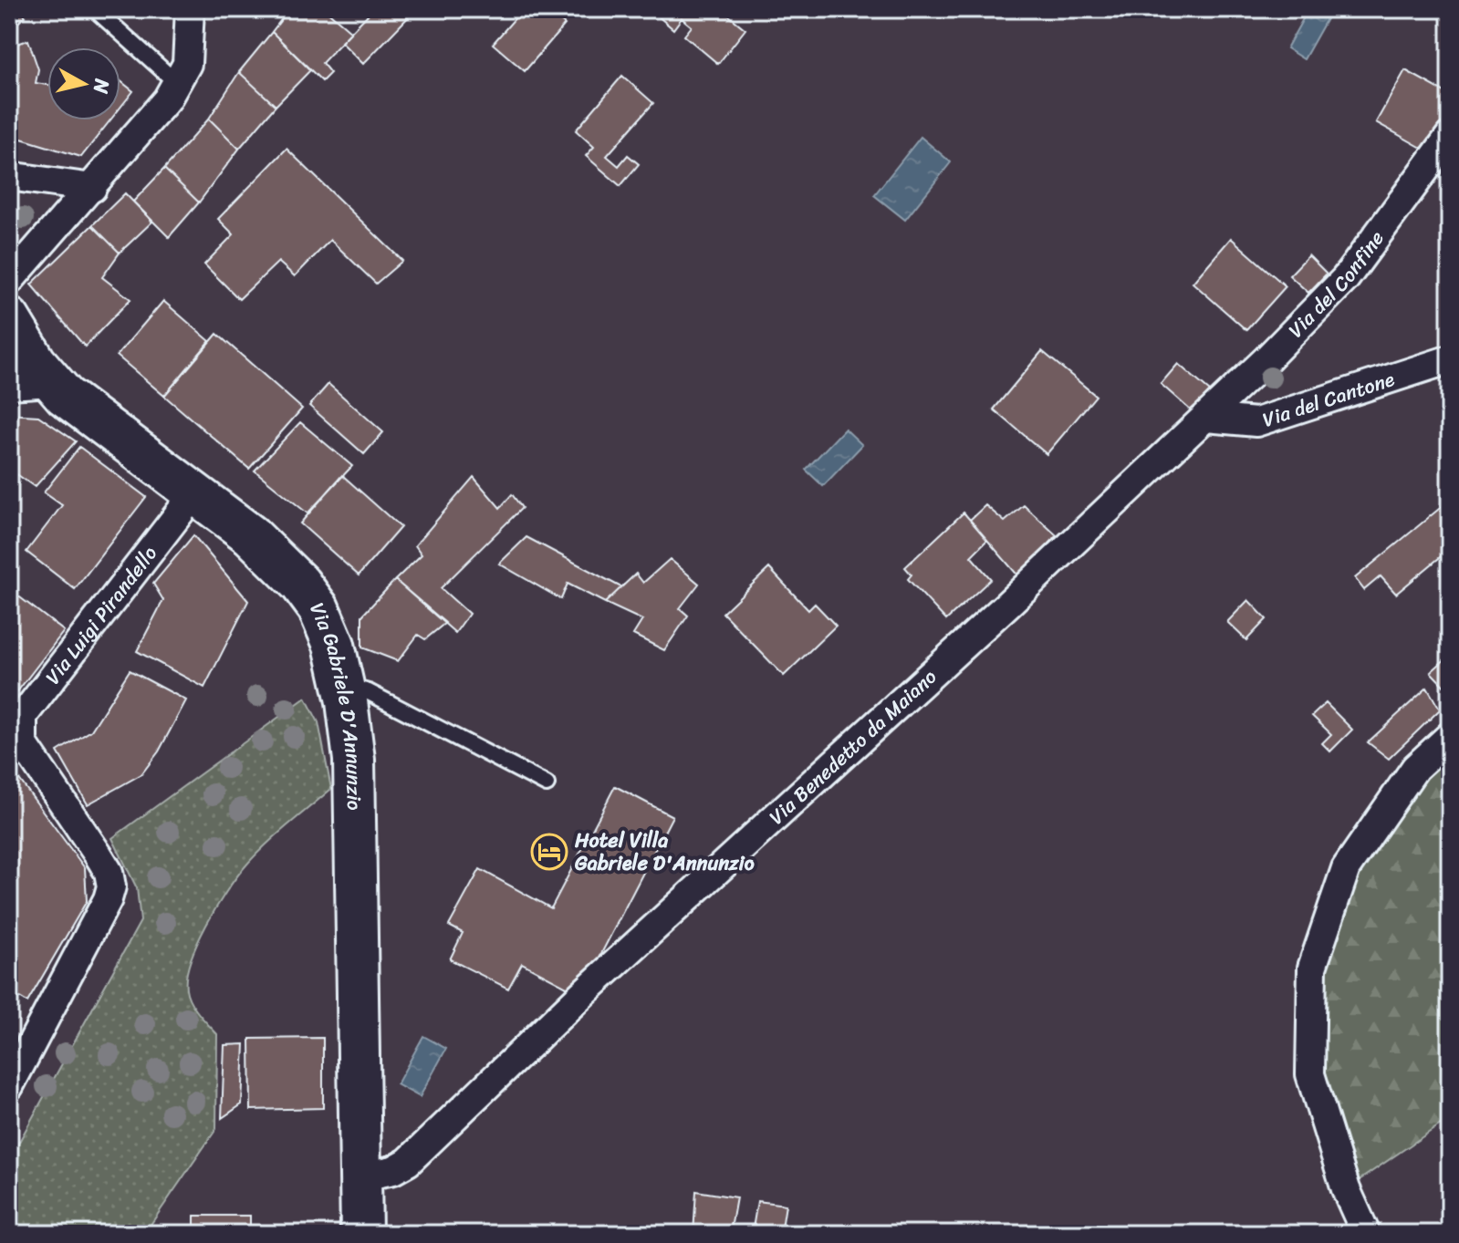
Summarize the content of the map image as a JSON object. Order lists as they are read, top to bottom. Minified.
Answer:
{"streets":{"street":["Via del Confine","Via del Cantone","Via Luigi Pirandello","Via Gabriele D'Annunzio","Via Benedetto da Maiano"]},"crossings":[["Via del Confine","Via del Cantone"],["Via del Confine","Via Benedetto da Maiano"],["Via del Cantone","Via Benedetto da Maiano"],["Via Luigi Pirandello","Via Gabriele D'Annunzio"],["Via Gabriele D'Annunzio","Via Benedetto da Maiano"]],"places":{"hotel":["Hotel Villa Gabriele D'Annunzio"]},"north":"right"}
